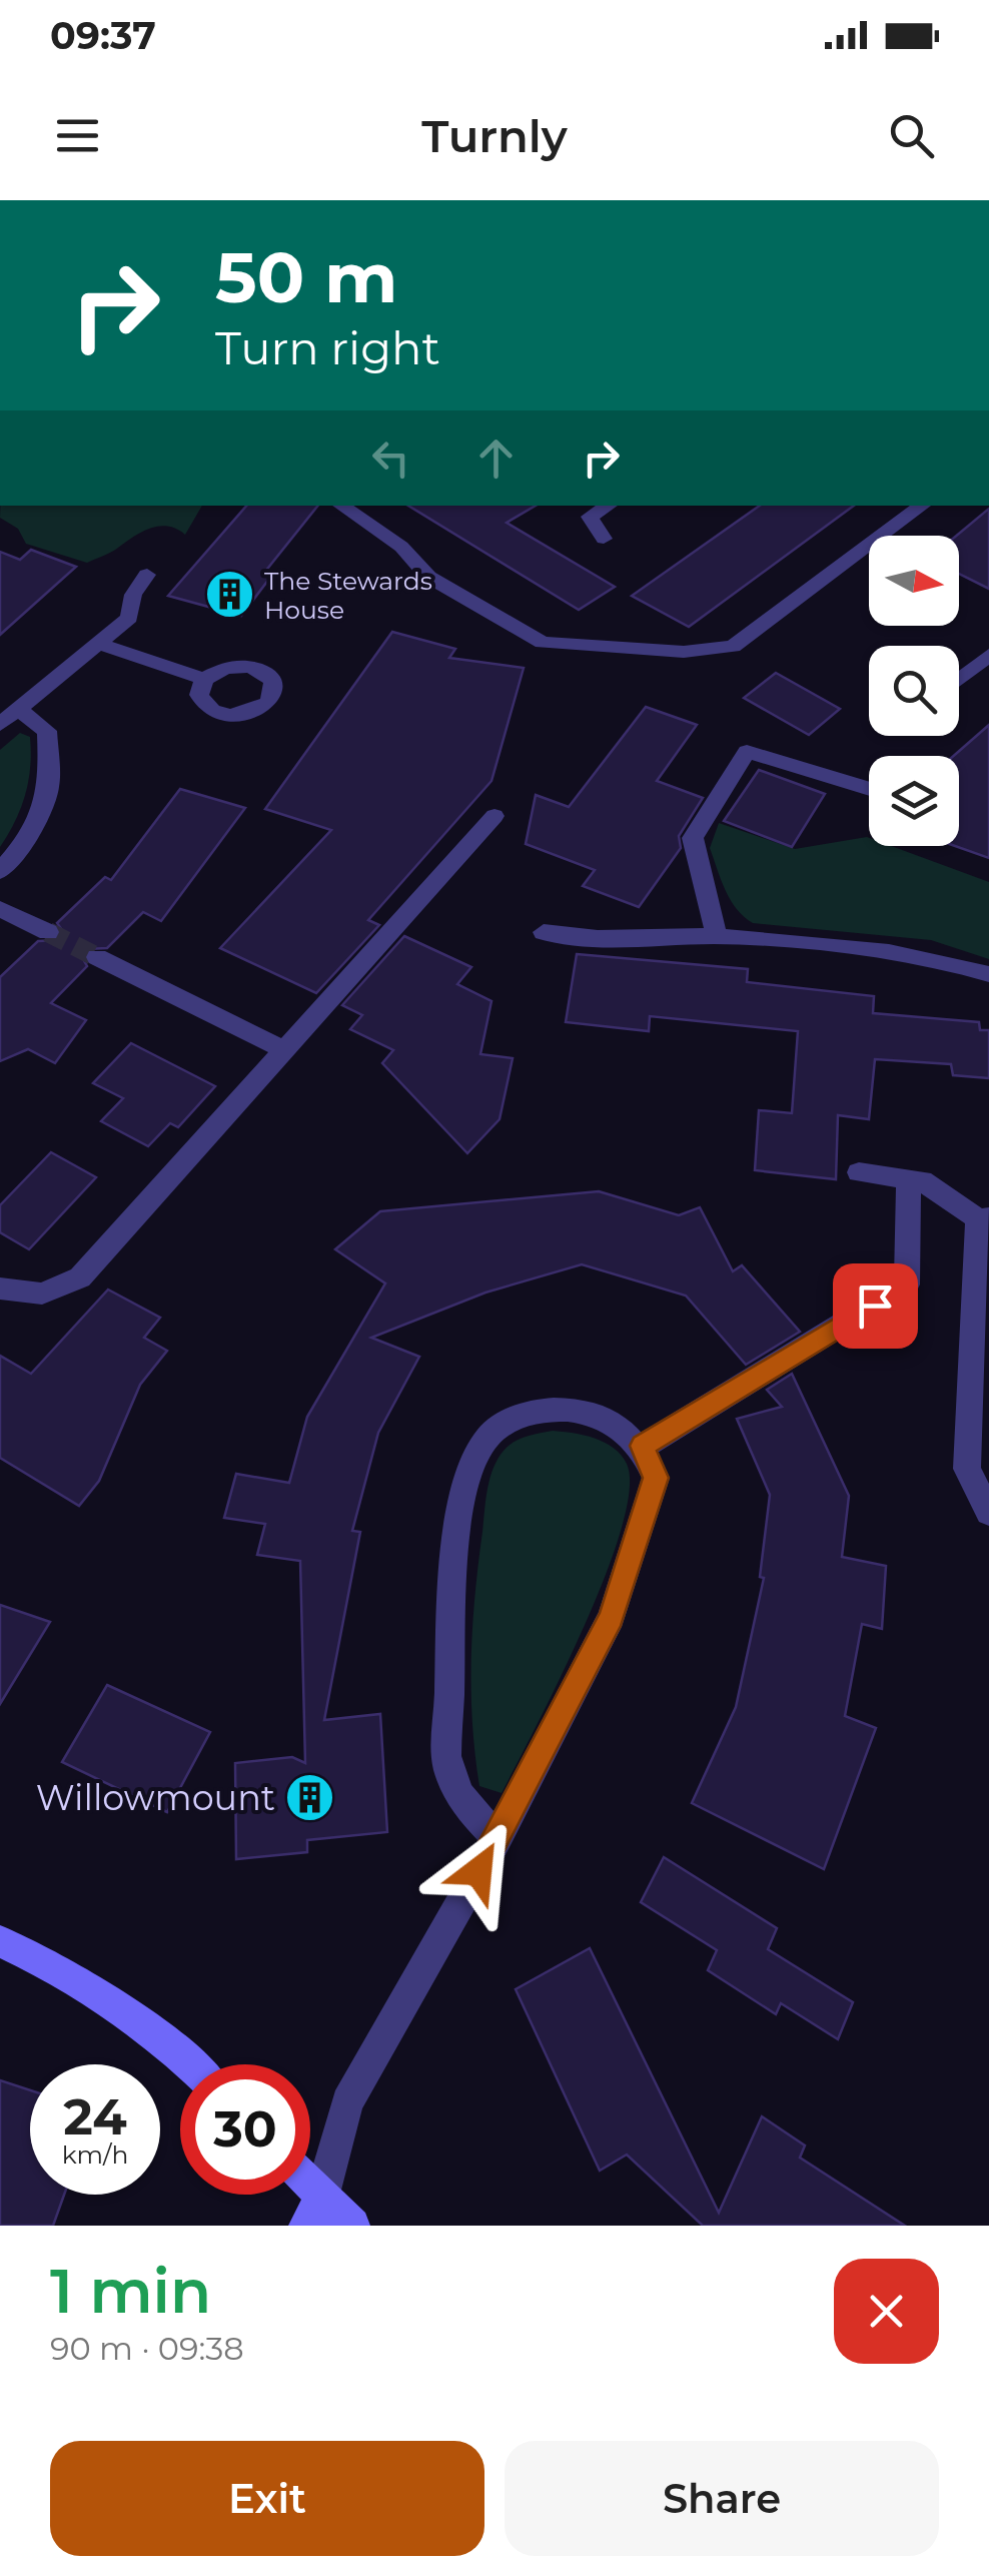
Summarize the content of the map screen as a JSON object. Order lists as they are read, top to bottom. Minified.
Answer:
{"places":{"building":["The Stewards House","Willowmount"]},"north":"right","page":{"status":"09:37","header":"Turnly","turn":["50 m","Turn right"],"speed":"24 km/h","limit":"30","heading":["1 min","90 m · 09:38"],"buttons":["Exit","Share"]}}
